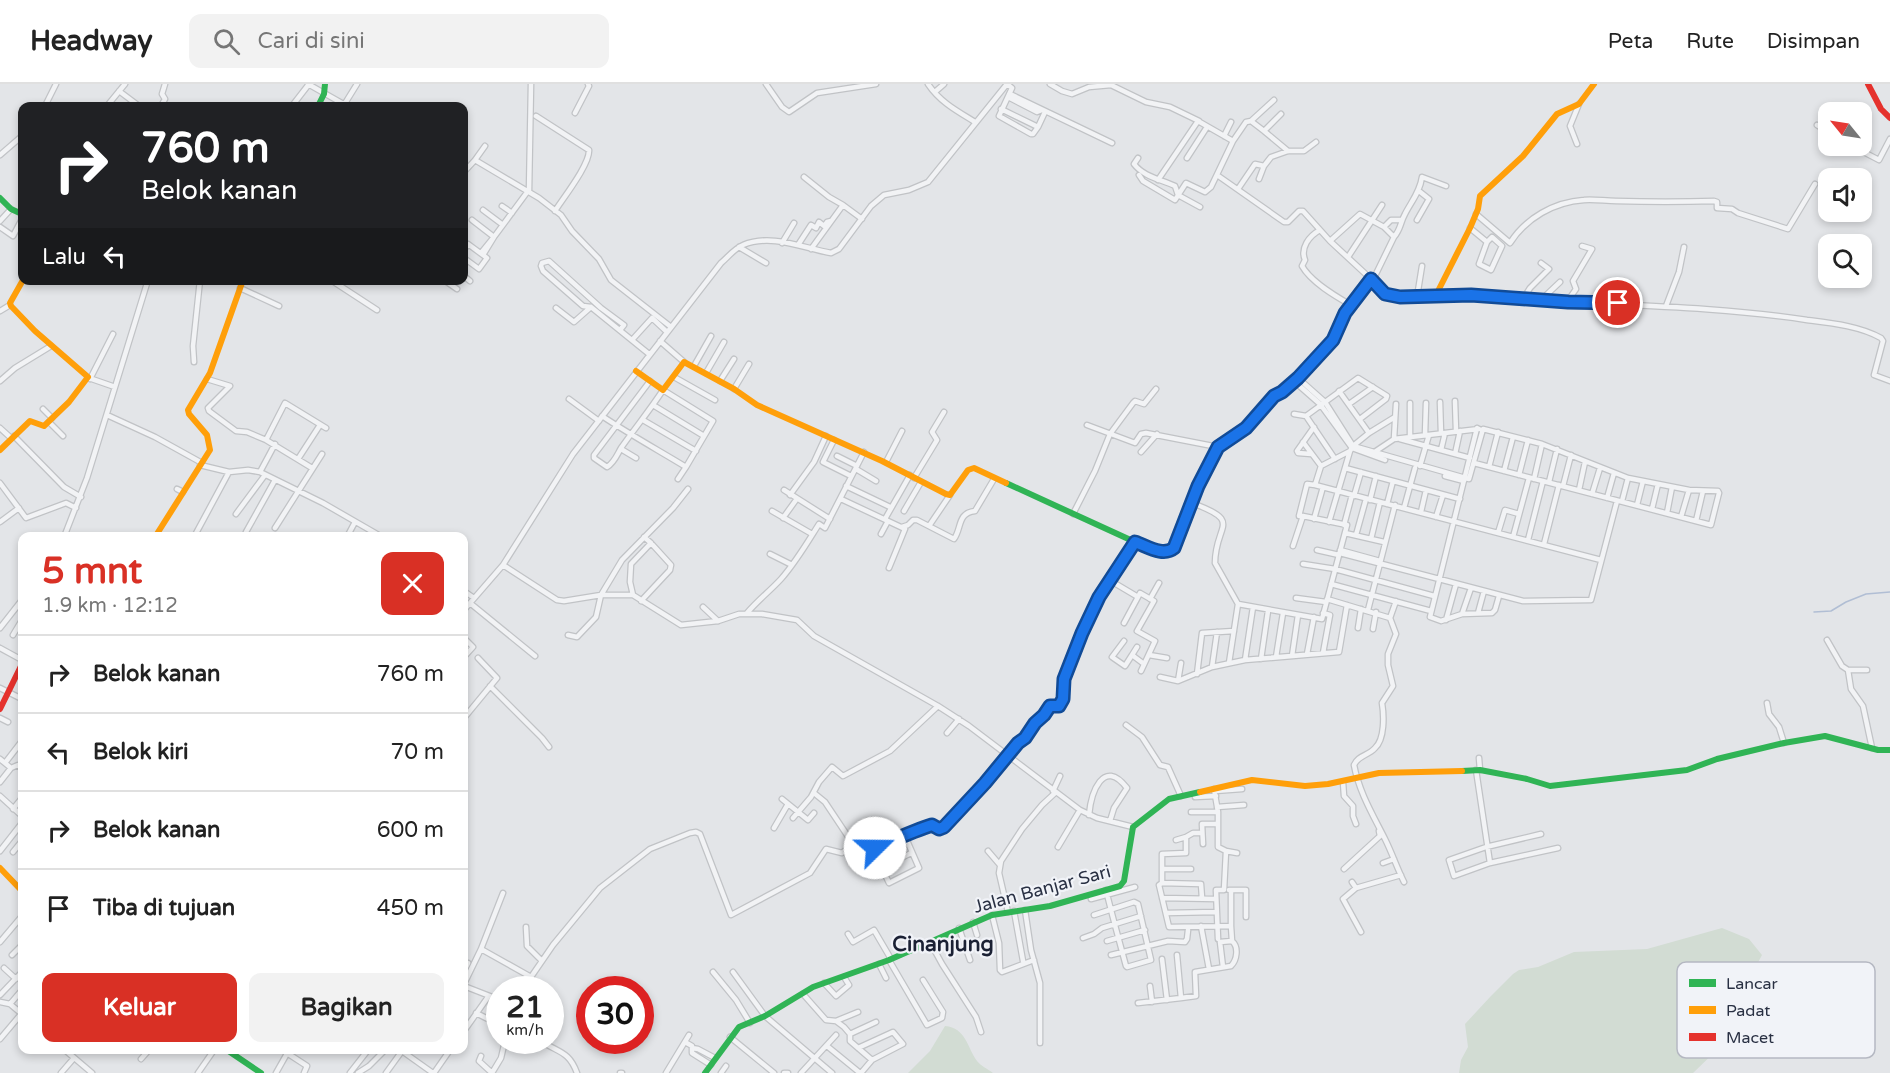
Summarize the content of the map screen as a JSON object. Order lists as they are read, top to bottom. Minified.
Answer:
{"streets":{"street":["Jalan Banjar Sari"]},"districts":["Cinanjung"],"legend":["Lancar","Padat","Macet"],"north":"top left","page":{"header":"Headway","search":"Cari di sini","nav":["Peta","Rute","Disimpan"],"turn":["760 m","Belok kanan"],"then":"Lalu","heading":["5 mnt","1.9 km · 12:12"],"list":[{"name":"Belok kanan","value":"760 m"},{"name":"Belok kiri","value":"70 m"},{"name":"Belok kanan","value":"600 m"},{"name":"Tiba di tujuan","value":"450 m"}],"buttons":["Keluar","Bagikan"],"speed":"21 km/h","limit":"30"}}
